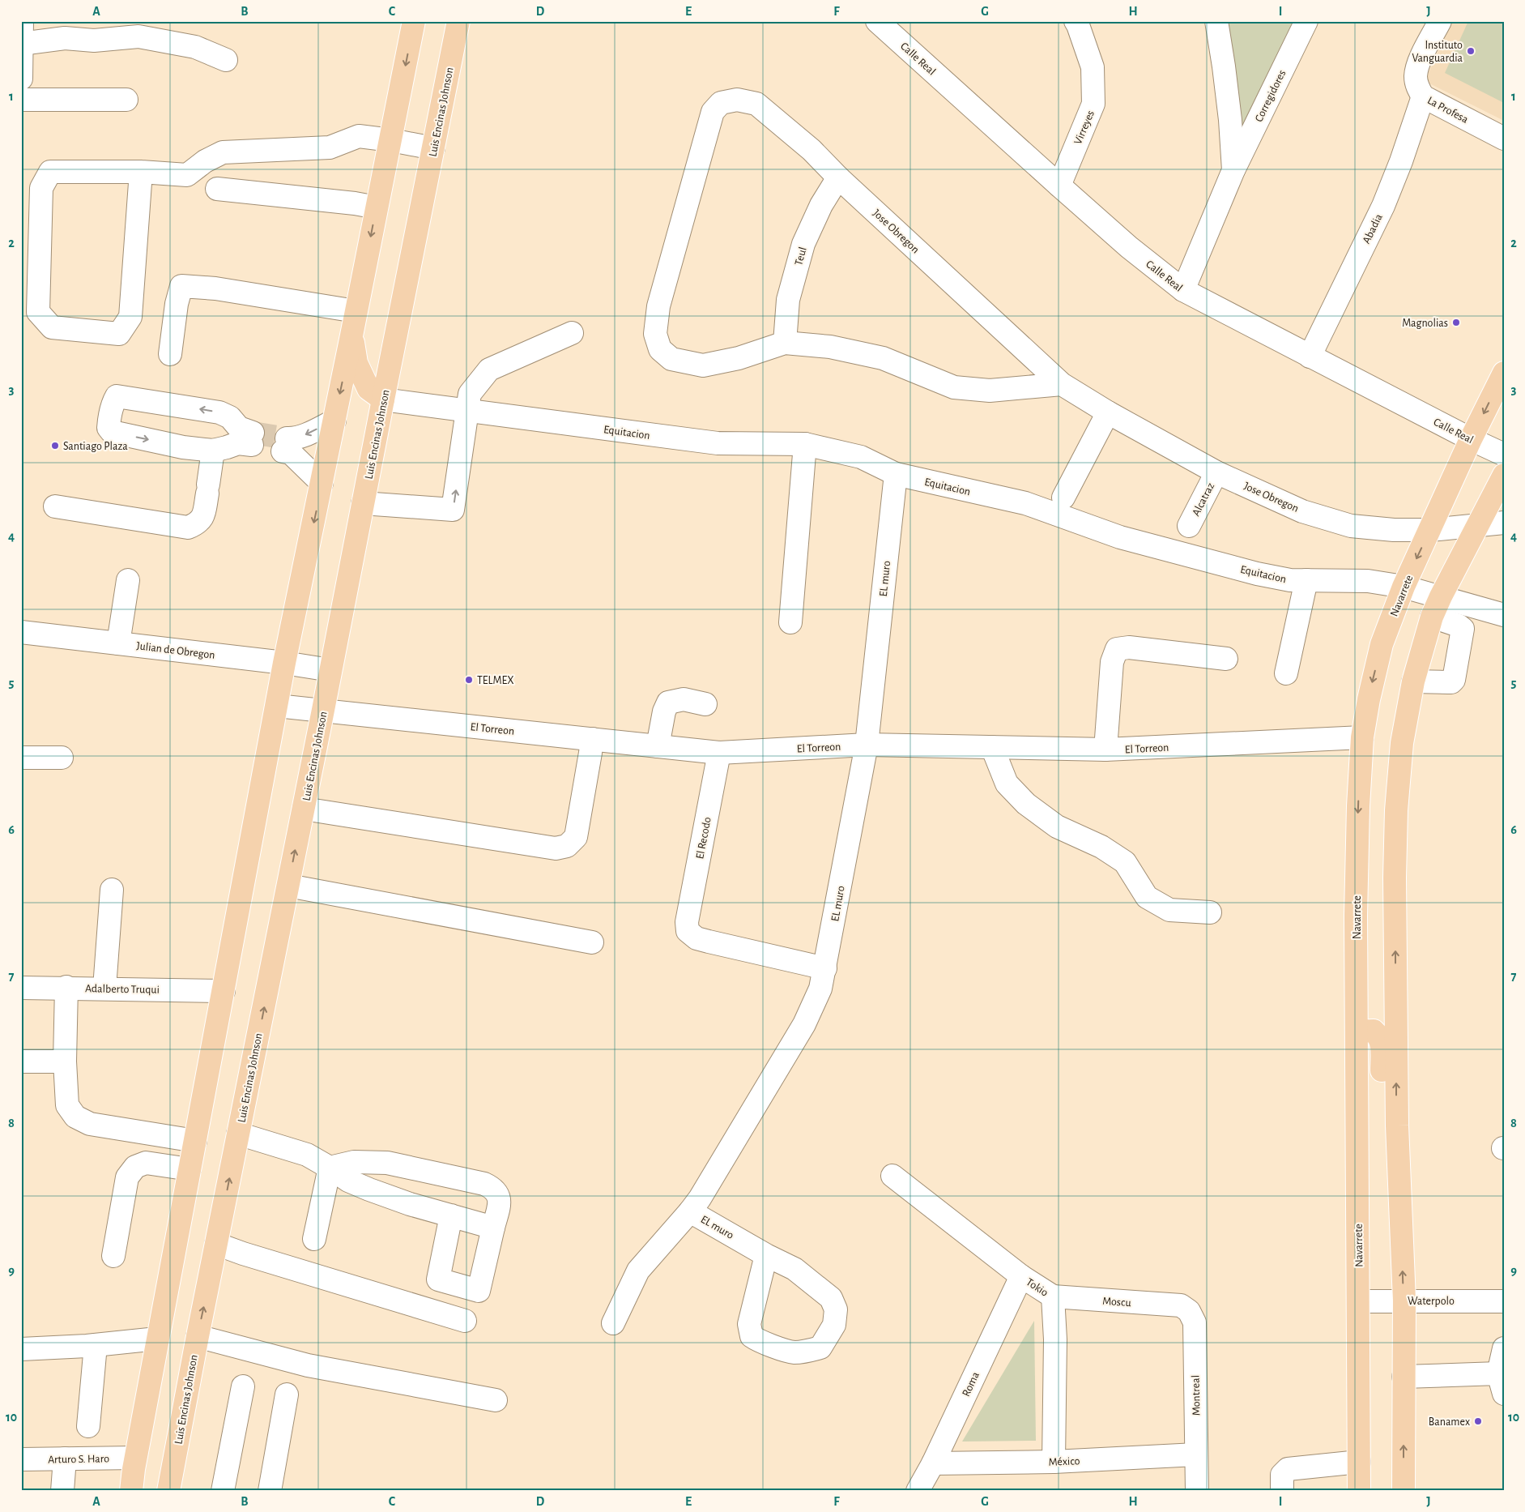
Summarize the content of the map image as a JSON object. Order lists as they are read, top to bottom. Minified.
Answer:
{"streets":{"main road":["Luis Encinas Johnson","Navarrete"],"street":["Calle Real","Corregidores","La Profesa","Virreyes","Abadia","Jose Obregon","Teul","Equitacion","Alcatraz","EL muro","Julian de Obregon","El Torreon","El Recodo","Adalberto Truqui","Tokio","Waterpolo","Moscu","Roma","Montreal","Arturo S. Haro","México"]},"crossings":[["Calle Real","Corregidores"],["Calle Real","Virreyes"],["Calle Real","Abadia"],["Calle Real","Navarrete"],["La Profesa","Abadia"],["Luis Encinas Johnson","Equitacion"],["Luis Encinas Johnson","Julian de Obregon"],["Luis Encinas Johnson","El Torreon"],["Jose Obregon","Teul"],["Jose Obregon","Alcatraz"],["Jose Obregon","Navarrete"],["Equitacion","EL muro"],["Equitacion","Navarrete"],["EL muro","El Torreon"],["EL muro","El Recodo"],["Navarrete","El Torreon"],["Navarrete","Waterpolo"],["El Torreon","El Recodo"],["Tokio","Moscu"],["Tokio","Roma"],["Tokio","México"],["Moscu","Montreal"],["Roma","México"],["Montreal","México"]],"places":["Instituto Vanguardia","Magnolias","Santiago Plaza","TELMEX","Banamex"],"grid":{"columns":["A","B","C","D","E","F","G","H","I","J"],"rows":["1","2","3","4","5","6","7","8","9","10"]}}
